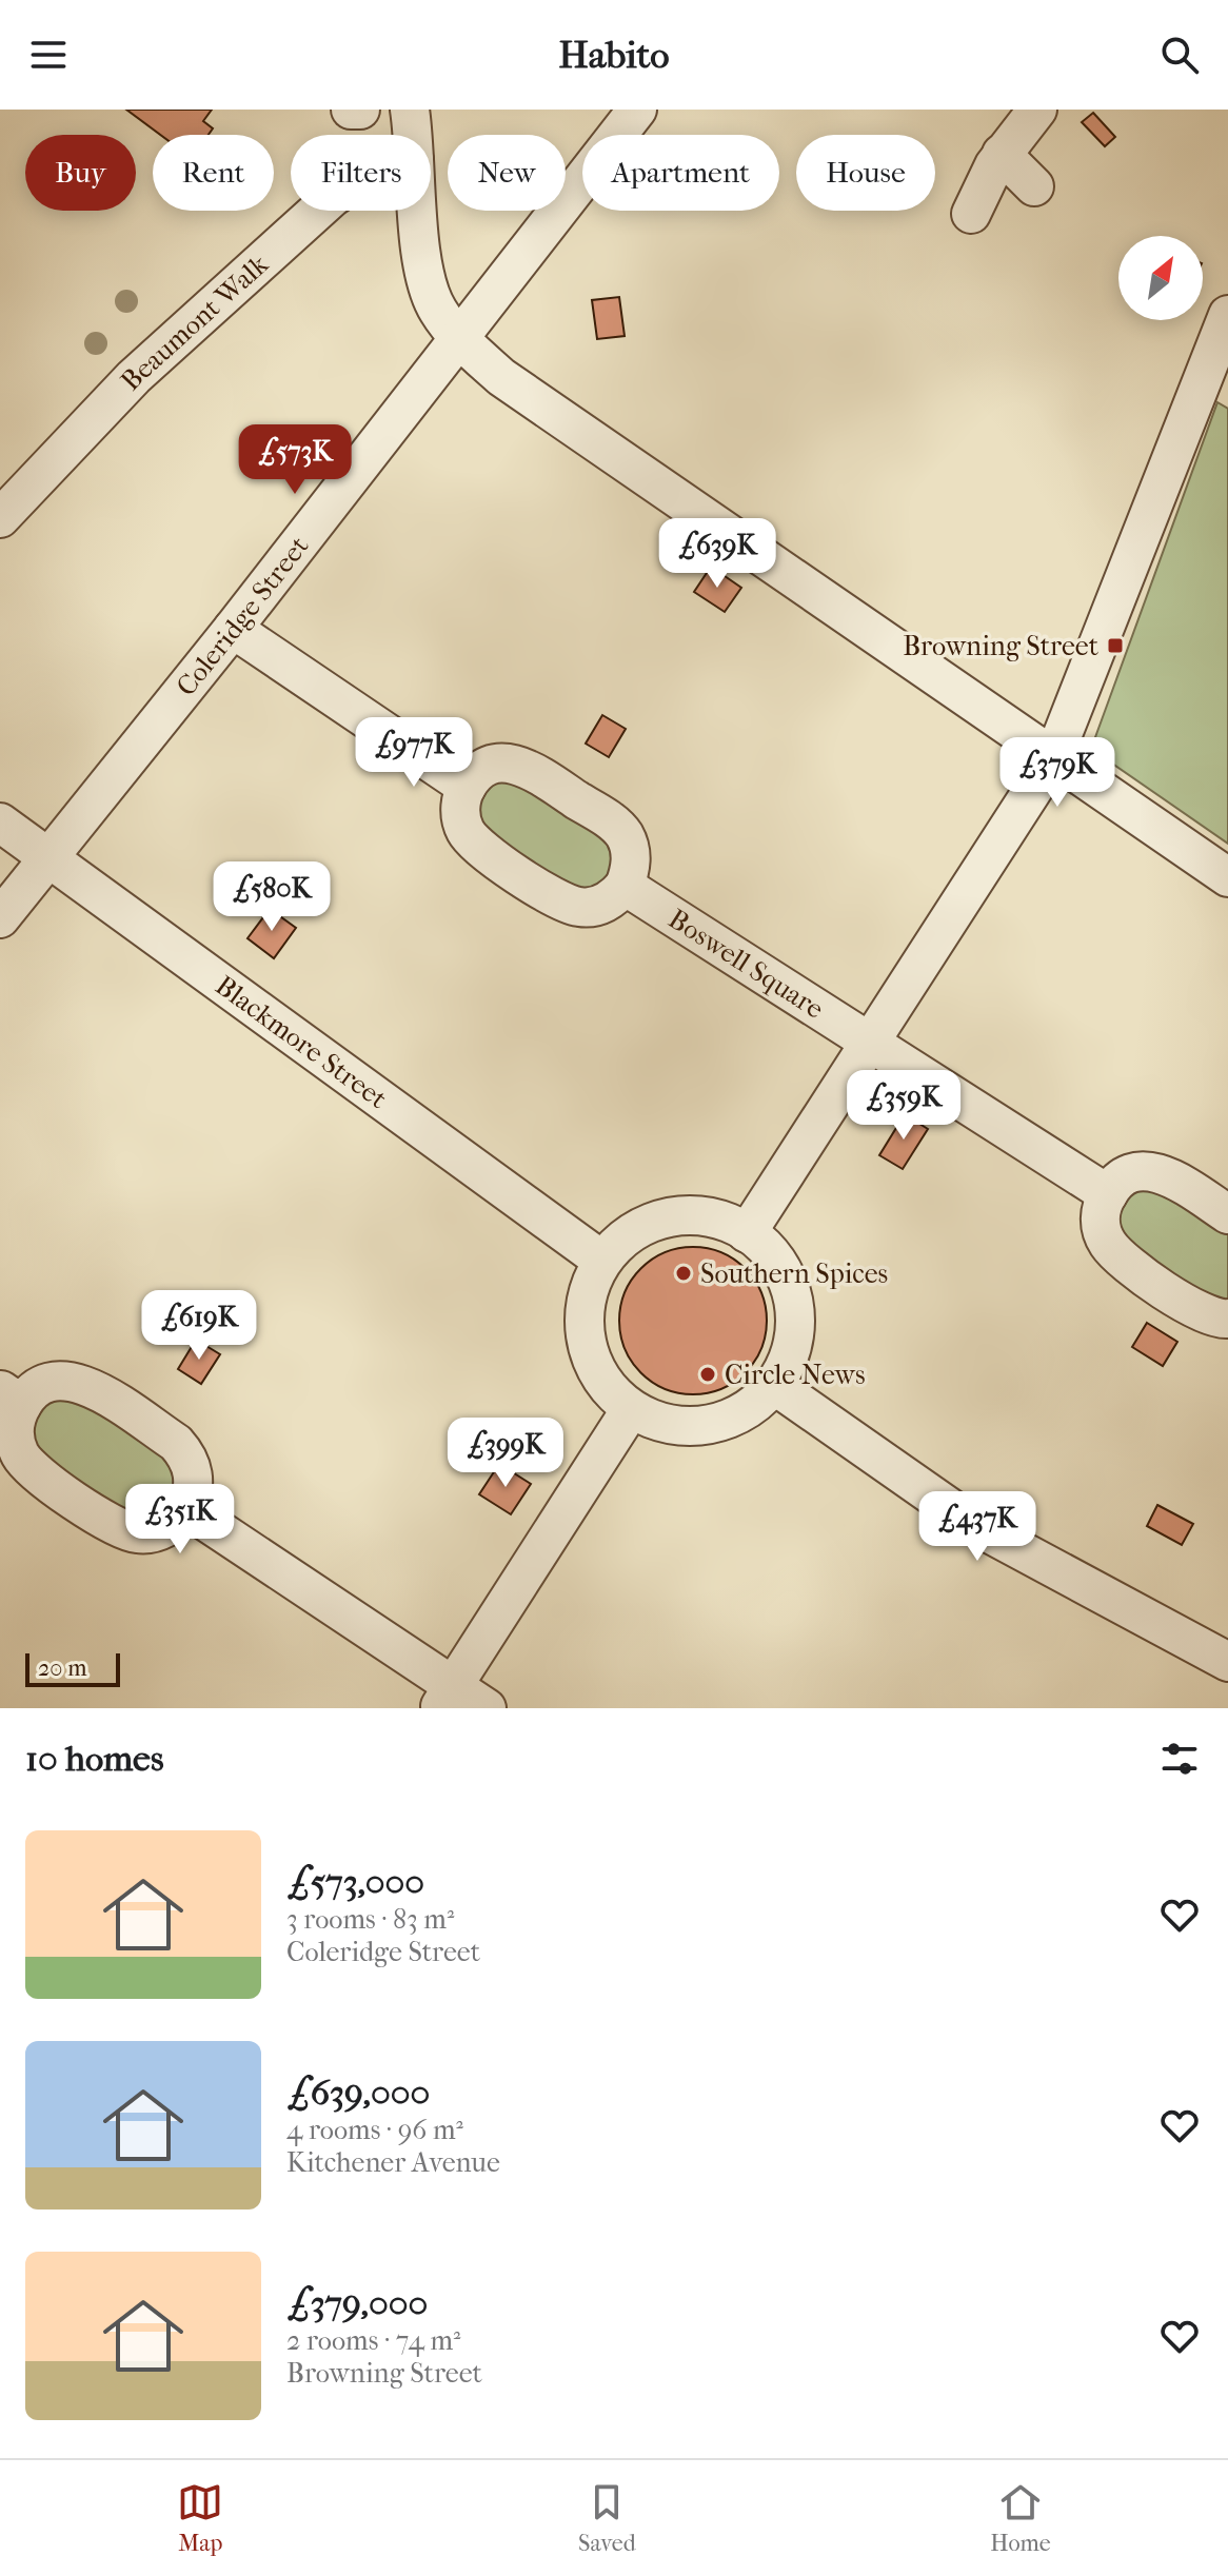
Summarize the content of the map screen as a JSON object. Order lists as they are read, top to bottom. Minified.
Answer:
{"streets":{"street":["Beaumont Walk","Coleridge Street","Boswell Square","Blackmore Street"]},"crossings":[["Coleridge Street","Blackmore Street"]],"places":{"transit":["Browning Street"],"other":["Southern Spices","Circle News"]},"scale_bar":"20 m","north":"top right","page":{"header":"Habito","chip":["Buy","Rent","Filters","New","Apartment","House"],"price":["£573K","£639K","£977K","£379K","£580K","£359K","£619K","£399K","£351K","£437K"],"scale":"20 m","heading":"10 homes","list":[{"name":"£573,000","note":"3 rooms · 83 m² · Coleridge Street"},{"name":"£639,000","note":"4 rooms · 96 m² · Kitchener Avenue"},{"name":"£379,000","note":"2 rooms · 74 m² · Browning Street"}],"tabs":["Map","Saved","Home"]}}
